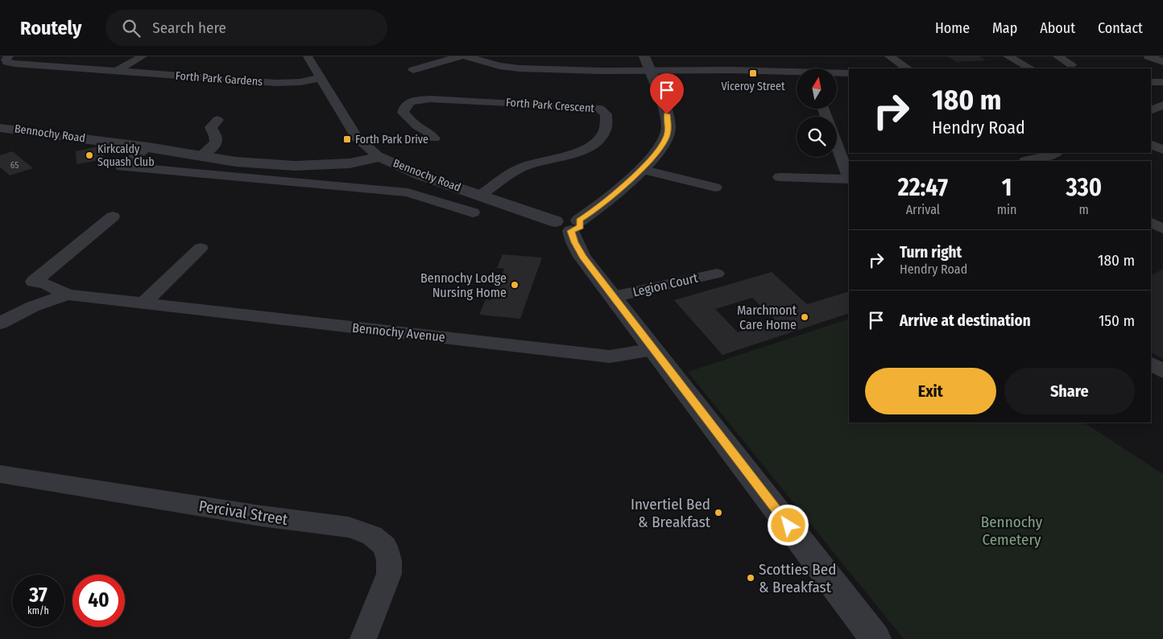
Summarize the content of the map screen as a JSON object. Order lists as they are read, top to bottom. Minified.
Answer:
{"streets":{"street":["Forth Park Gardens","Forth Park Crescent","Bennochy Road","Legion Court","Bennochy Avenue","Percival Street"]},"crossings":[["Forth Park Crescent","Bennochy Road"]],"parks":["Bennochy Cemetery"],"places":{"transit":["Viceroy Street","Forth Park Drive"],"other":["Kirkcaldy Squash Club","Bennochy Lodge Nursing Home","Marchmont Care Home","Invertiel Bed & Breakfast","Scotties Bed & Breakfast"]},"house_numbers":["65"],"north":"top","page":{"header":"Routely","search":"Search here","nav":["Home","Map","About","Contact"],"turn":["180 m","Hendry Road"],"eta":["22:47","Arrival","1","min","330","m"],"list":[{"name":"Turn right","note":"Hendry Road","value":"180 m"},{"name":"Arrive at destination","value":"150 m"}],"buttons":["Exit","Share"],"speed":"37 km/h","limit":"40"}}
